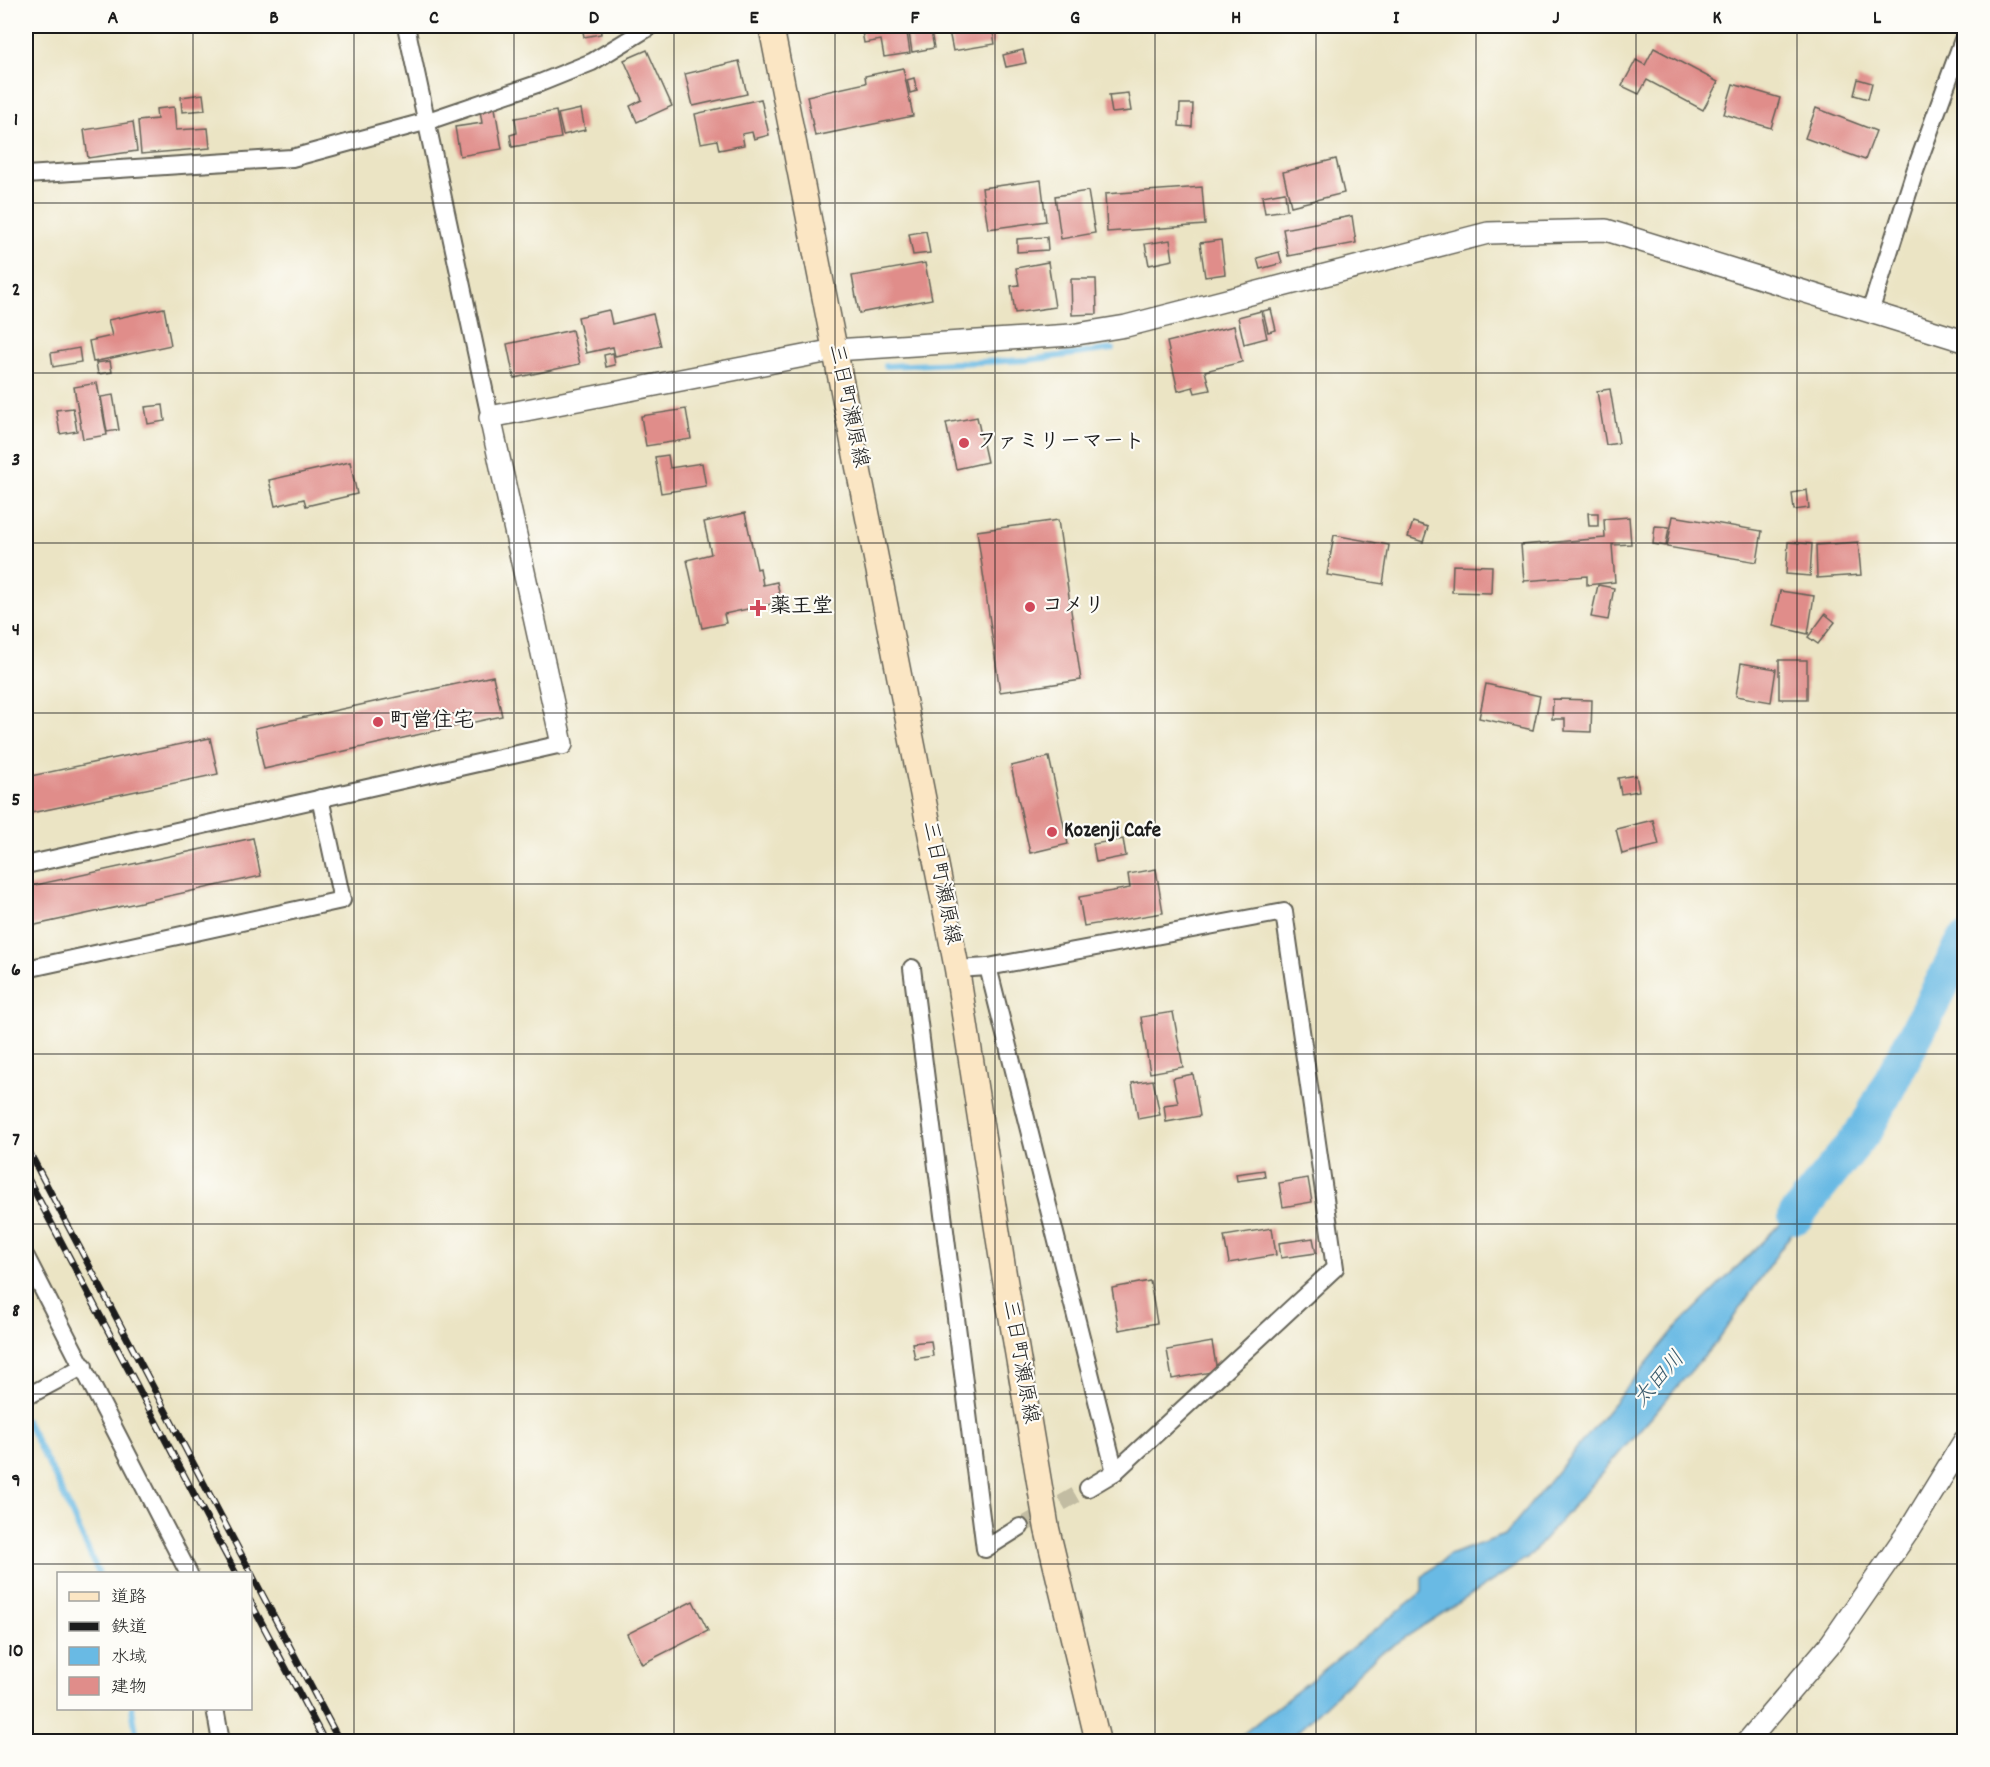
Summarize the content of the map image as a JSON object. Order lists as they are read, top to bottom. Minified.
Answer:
{"streets":{"main road":["三日町瀬原線"]},"water":["太田川"],"places":{"other":["ファミリーマート","コメリ","町営住宅","Kozenji Cafe"],"health":["薬王堂"]},"legend":["道路","鉄道","水域","建物"],"grid":{"columns":["A","B","C","D","E","F","G","H","I","J","K","L"],"rows":["1","2","3","4","5","6","7","8","9","10"]}}
